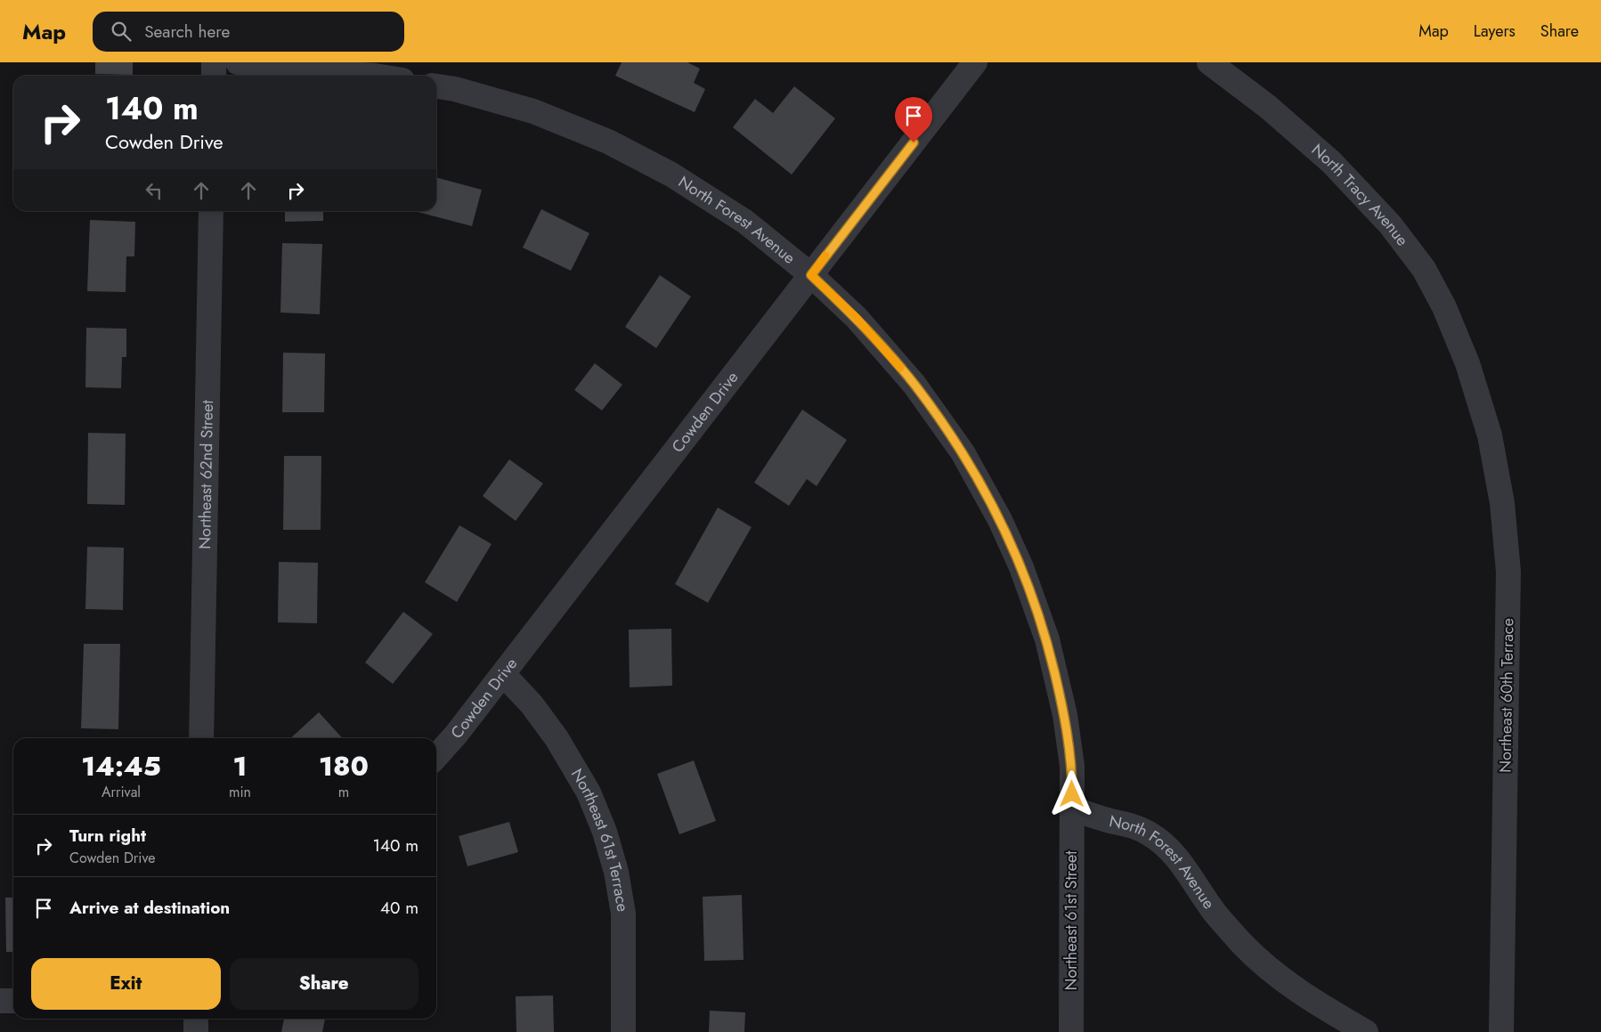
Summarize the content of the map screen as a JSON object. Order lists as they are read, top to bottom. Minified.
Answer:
{"streets":{"street":["North Tracy Avenue","North Forest Avenue","Cowden Drive","Northeast 62nd Street","Northeast 60th Terrace","Northeast 61st Terrace","Northeast 61st Street"]},"crossings":[["North Tracy Avenue","Northeast 60th Terrace"],["North Forest Avenue","Cowden Drive"],["North Forest Avenue","Northeast 61st Street"],["Cowden Drive","Northeast 61st Terrace"]],"page":{"header":"Map","search":"Search here","nav":["Map","Layers","Share"],"turn":["140 m","Cowden Drive"],"eta":["14:45","Arrival","1","min","180","m"],"list":[{"name":"Turn right","note":"Cowden Drive","value":"140 m"},{"name":"Arrive at destination","value":"40 m"}],"buttons":["Exit","Share"]}}
